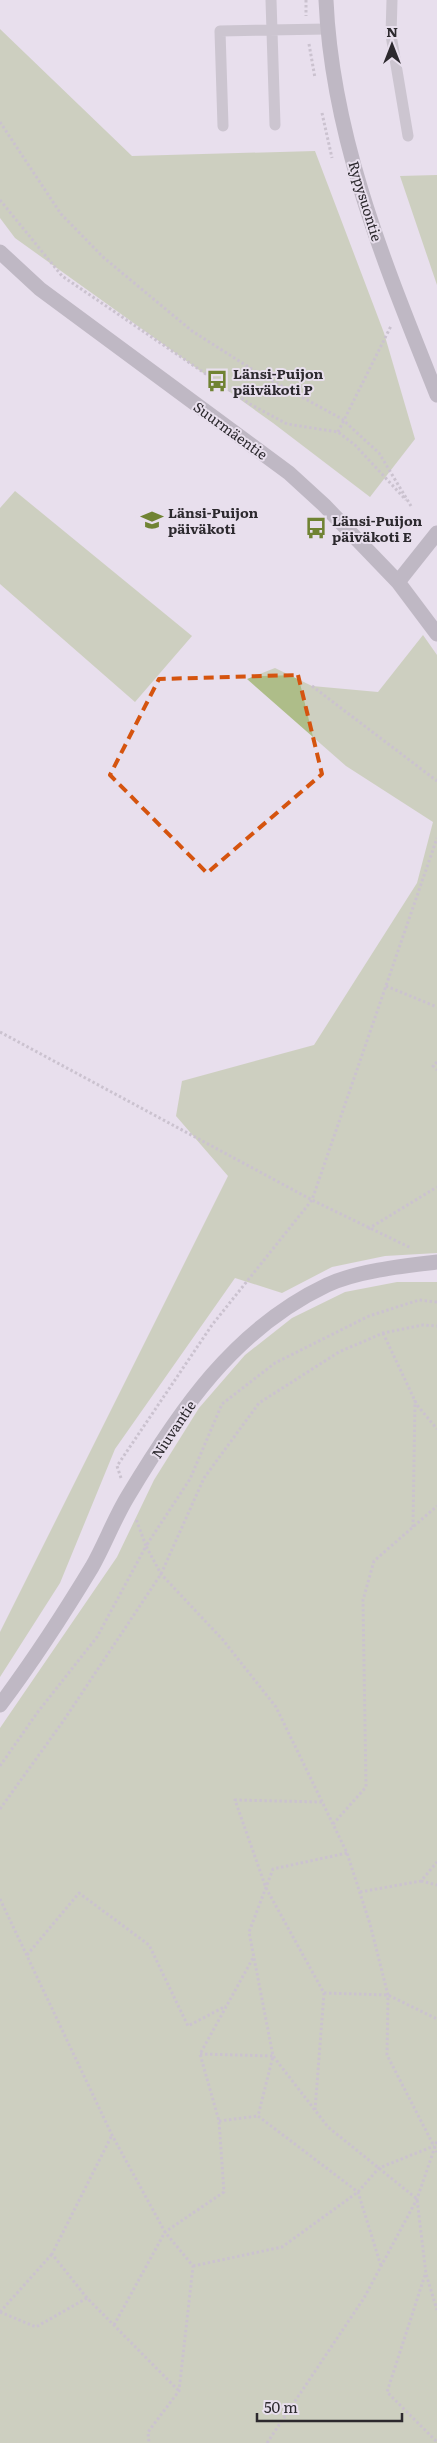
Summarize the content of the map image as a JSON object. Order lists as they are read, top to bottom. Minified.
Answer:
{"streets":{"street":["Rypysuontie","Suurmäentie","Niuvantie"]},"places":{"bus stop":["Länsi-Puijon päiväkoti P","Länsi-Puijon päiväkoti E"],"school or university":["Länsi-Puijon päiväkoti"]},"scale_bar":"50 m","north":"top"}
